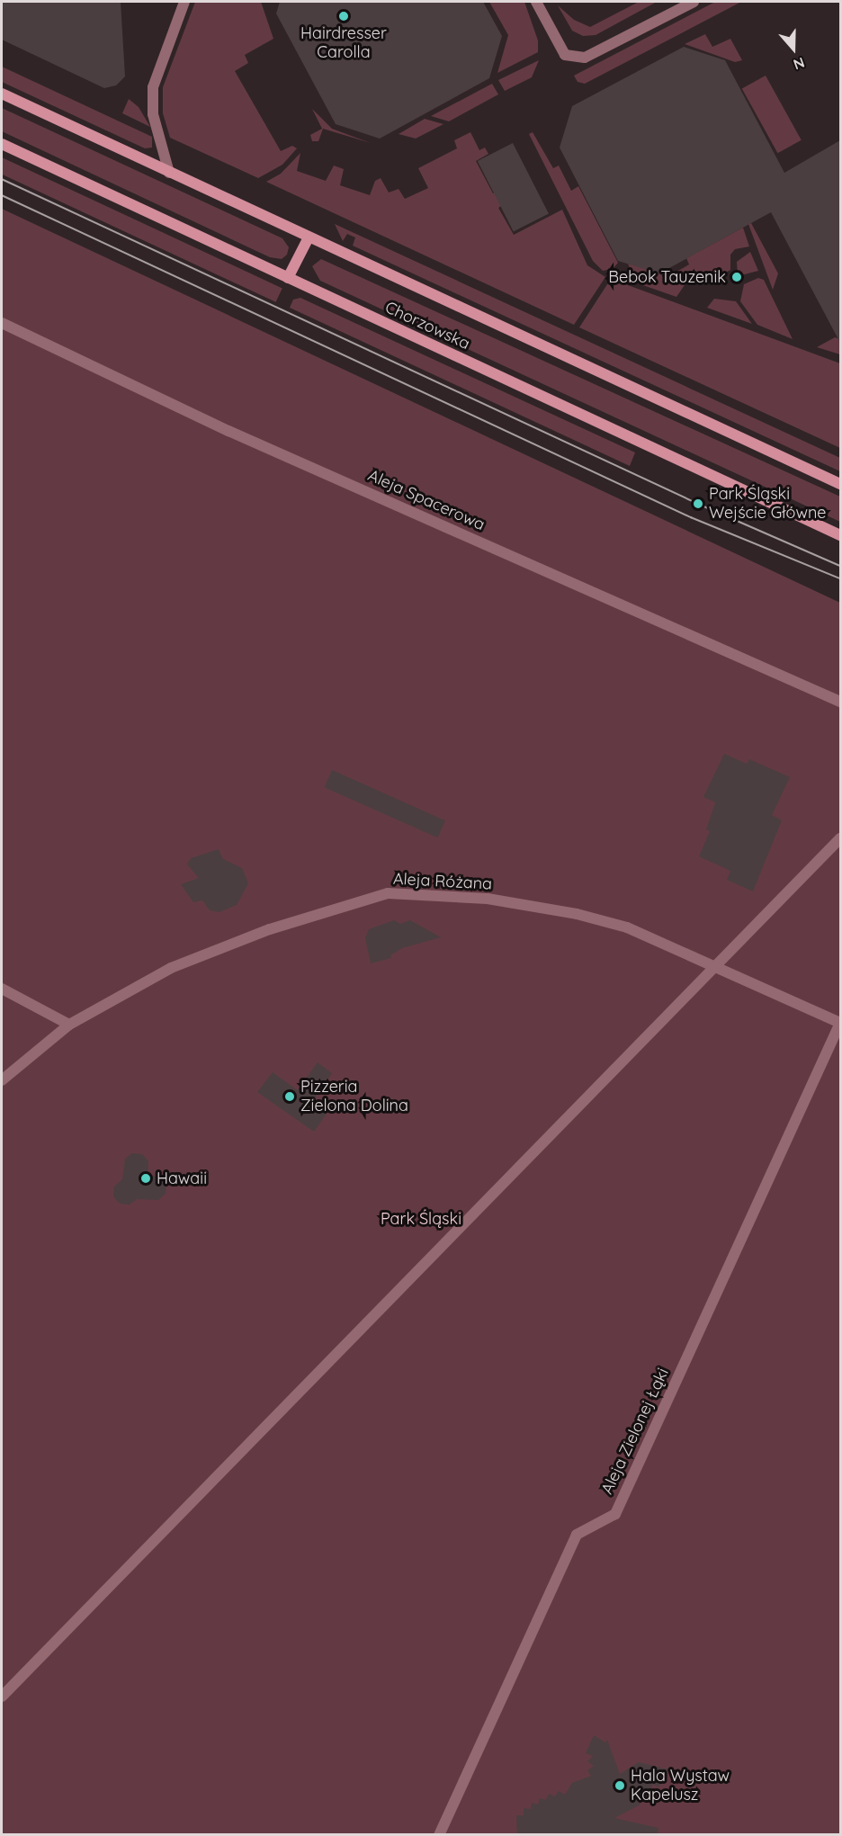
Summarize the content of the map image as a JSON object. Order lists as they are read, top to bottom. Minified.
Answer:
{"streets":{"main road":["Chorzowska"],"street":["Aleja Spacerowa","Aleja Różana","Aleja Zielonej Łąki"]},"crossings":[["Aleja Różana","Aleja Zielonej Łąki"]],"parks":["Park Śląski"],"places":["Hairdresser Carolla","Bebok Tauzenik","Park Śląski Wejście Główne","Pizzeria Zielona Dolina","Hawaii","Hala Wystaw Kapelusz"],"north":"bottom"}
